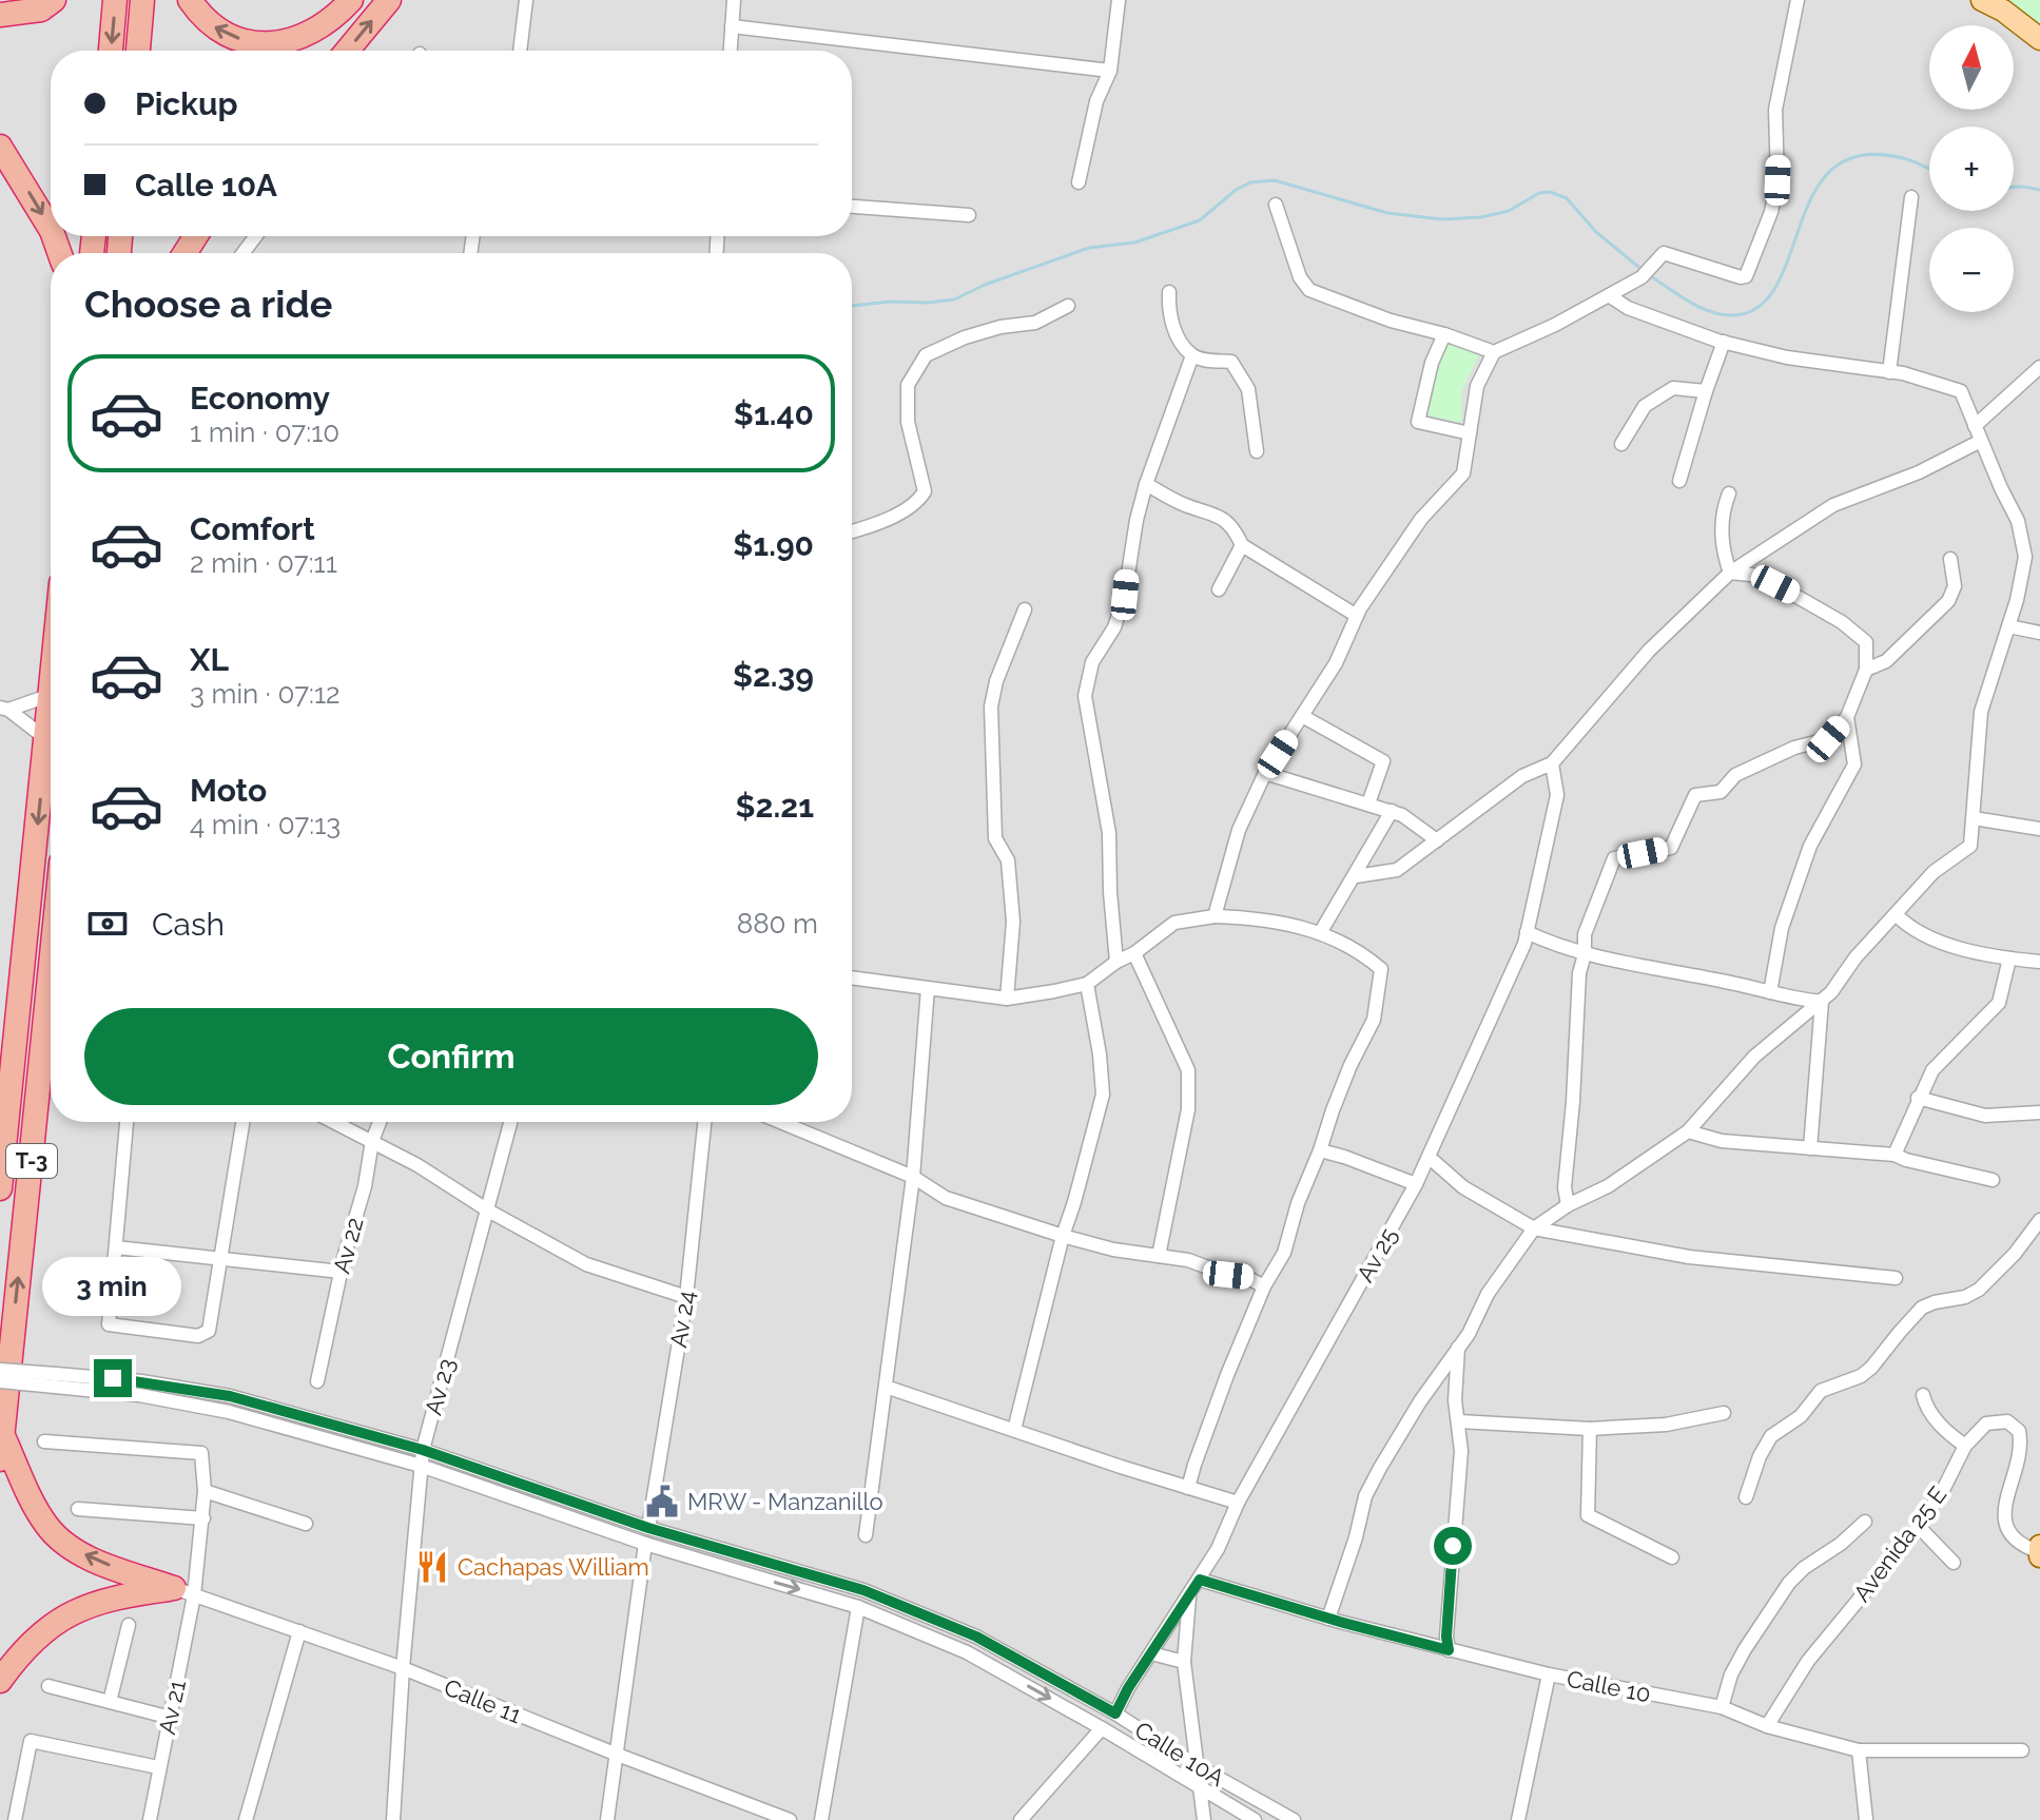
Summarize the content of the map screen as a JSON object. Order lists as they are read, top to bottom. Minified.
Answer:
{"streets":{"highway":["T-3"],"street":["Av 22","Av 25","Av 24","Av 23","Avenida 25 E","Calle 10","Calle 11","Av 21","Calle 10A"]},"crossings":[["Av 25","Calle 10"],["Av 25","Calle 10A"],["Av 24","Calle 10A"],["Av 23","Calle 11"],["Av 23","Calle 10A"],["Avenida 25 E","Calle 10"],["Calle 11","Av 21"]],"places":{"public building":["MRW - Manzanillo"],"restaurant":["Cachapas William"]},"north":"top","page":{"map_buttons":["+","−"],"banner":["Pickup","Calle 10A"],"heading":"Choose a ride","list":[{"name":"Economy","note":"1 min · 07:10","value":"$1.40"},{"name":"Comfort","note":"2 min · 07:11","value":"$1.90"},{"name":"XL","note":"3 min · 07:12","value":"$2.39"},{"name":"Moto","note":"4 min · 07:13","value":"$2.21"}],"pay":["Cash","880 m"],"buttons":"Confirm","bubble":"3 min"}}
